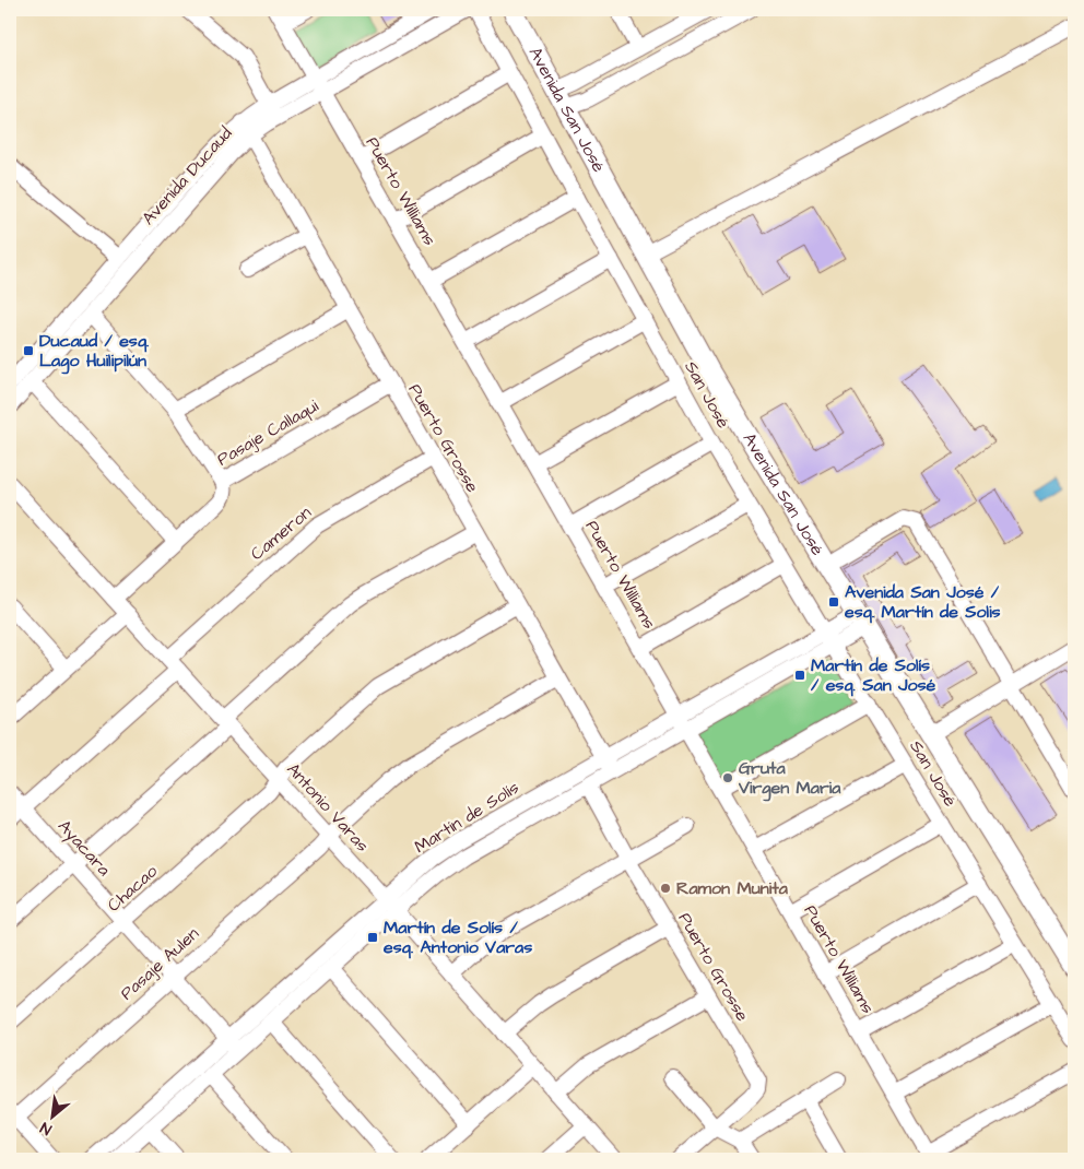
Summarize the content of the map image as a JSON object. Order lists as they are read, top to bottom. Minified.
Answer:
{"streets":{"main road":["Avenida San José"],"street":["Avenida Ducaud","Puerto Williams","San José","Pasaje Callaqui","Puerto Grosse","Cameron","Antonio Varas","Martín de Solís","Ayacara","Chacao","Pasaje Aulen"]},"crossings":[["Avenida San José","Martín de Solís"],["Avenida Ducaud","Puerto Williams"],["Avenida Ducaud","Puerto Grosse"],["Puerto Williams","Martín de Solís"],["San José","Martín de Solís"],["Pasaje Callaqui","Puerto Grosse"],["Pasaje Callaqui","Antonio Varas"],["Puerto Grosse","Cameron"],["Puerto Grosse","Martín de Solís"],["Puerto Grosse","Chacao"],["Puerto Grosse","Pasaje Aulen"],["Cameron","Antonio Varas"],["Antonio Varas","Martín de Solís"],["Antonio Varas","Chacao"],["Antonio Varas","Pasaje Aulen"],["Martín de Solís","Ayacara"],["Ayacara","Chacao"],["Ayacara","Pasaje Aulen"]],"places":{"transit":["Ducaud / esq. Lago Huilipilún","Avenida San José / esq. Martín de Solis","Martín de Solís / esq. San José","Martín de Solís / esq. Antonio Varas"],"other":["Gruta Virgen Maria","Ramon Munita"]},"north":"bottom left"}
